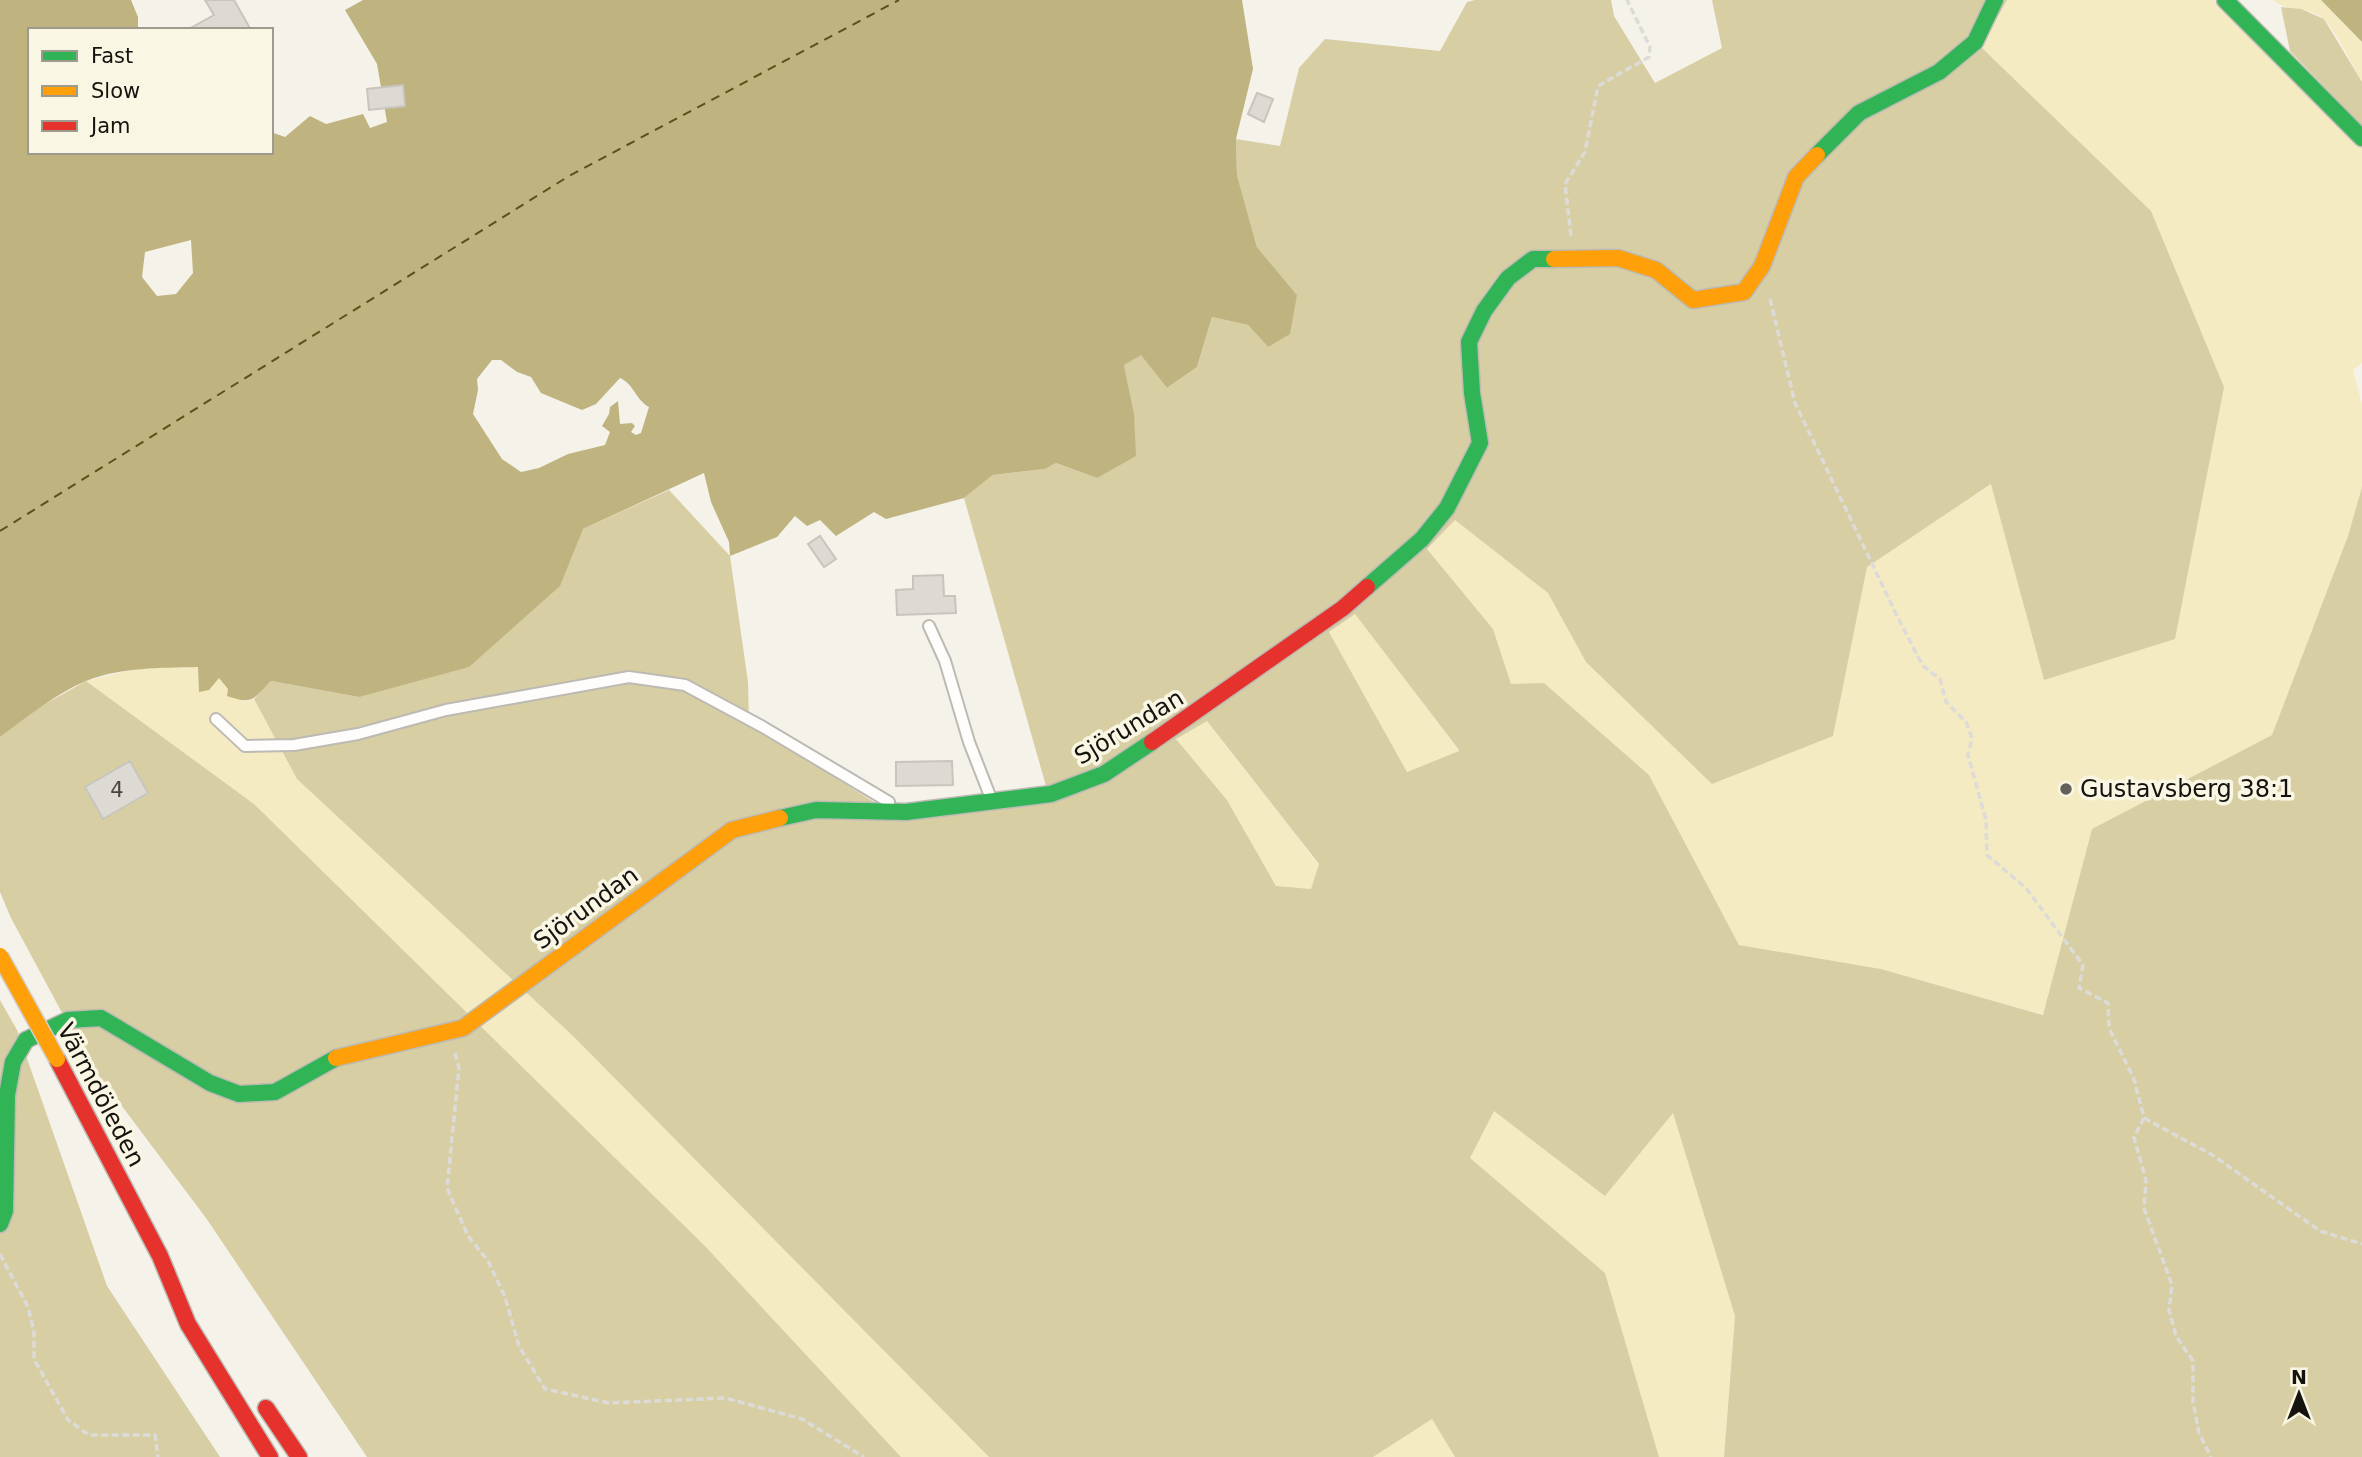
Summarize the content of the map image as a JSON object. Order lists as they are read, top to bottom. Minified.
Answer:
{"streets":{"street":["Sjörundan","Värmdöleden"]},"places":["Gustavsberg 38:1"],"house_numbers":["4"],"legend":["Fast","Slow","Jam"],"north":"top"}
